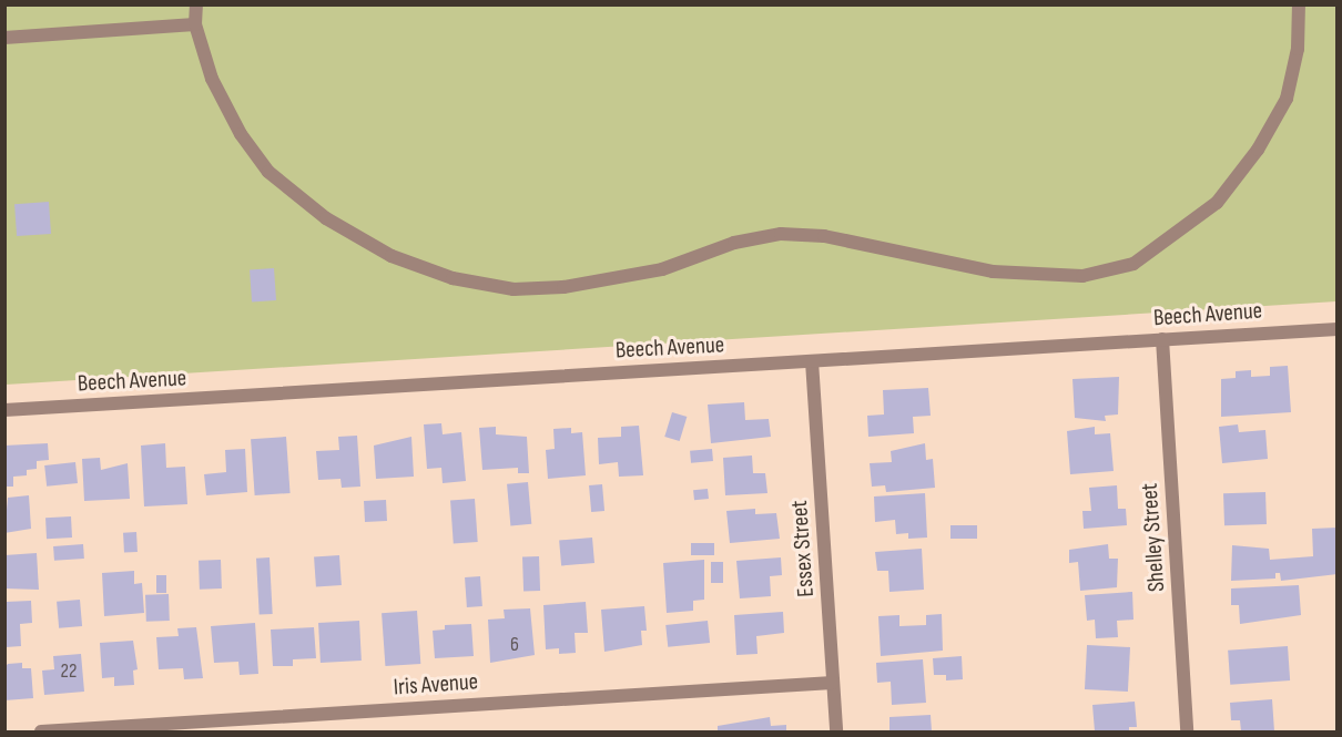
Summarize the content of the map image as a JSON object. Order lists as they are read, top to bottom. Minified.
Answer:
{"streets":{"street":["Beech Avenue","Shelley Street","Essex Street","Iris Avenue"]},"crossings":[["Beech Avenue","Shelley Street"],["Beech Avenue","Essex Street"],["Essex Street","Iris Avenue"]],"house_numbers":["6","22"]}
